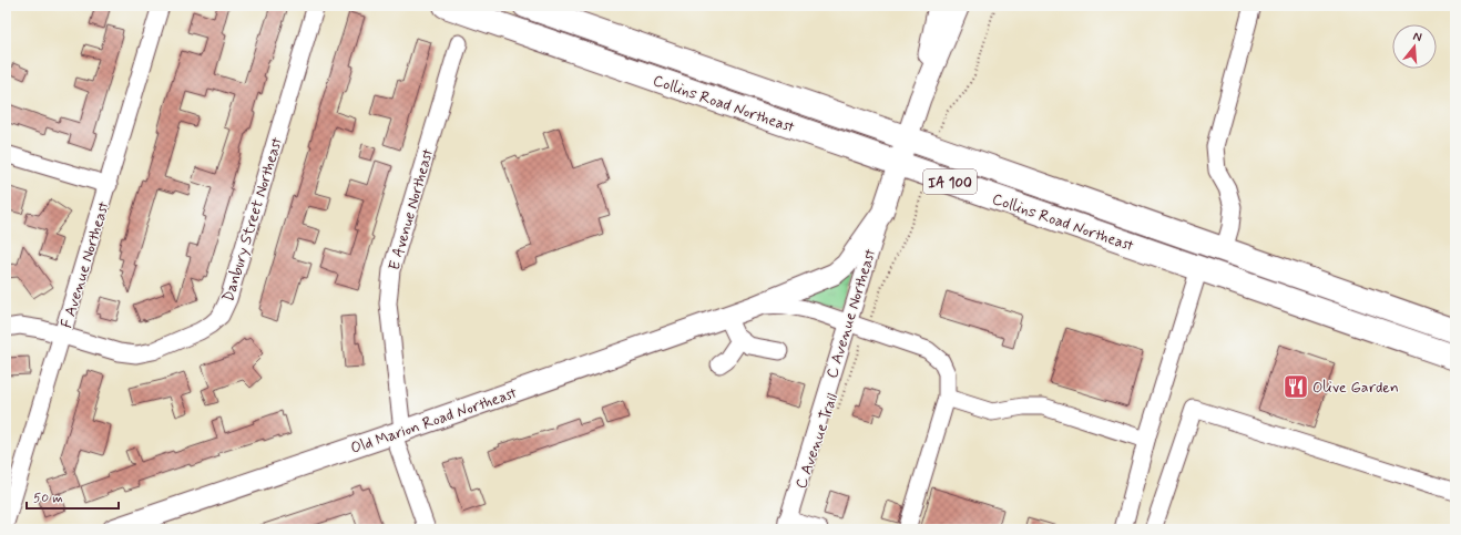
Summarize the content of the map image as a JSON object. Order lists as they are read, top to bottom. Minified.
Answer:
{"streets":{"highway":["Collins Road Northeast","IA 100"],"main road":["C Avenue Northeast","Old Marion Road Northeast"],"street":["E Avenue Northeast","Danbury Street Northeast","F Avenue Northeast"],"path":["C Avenue Trail"]},"crossings":[["Collins Road Northeast","C Avenue Northeast"],["E Avenue Northeast","Old Marion Road Northeast"],["Danbury Street Northeast","F Avenue Northeast"],["C Avenue Northeast","Old Marion Road Northeast"],["Old Marion Road Northeast","C Avenue Trail"]],"places":{"restaurant":["Olive Garden"]},"scale_bar":"50 m","north":"top"}
